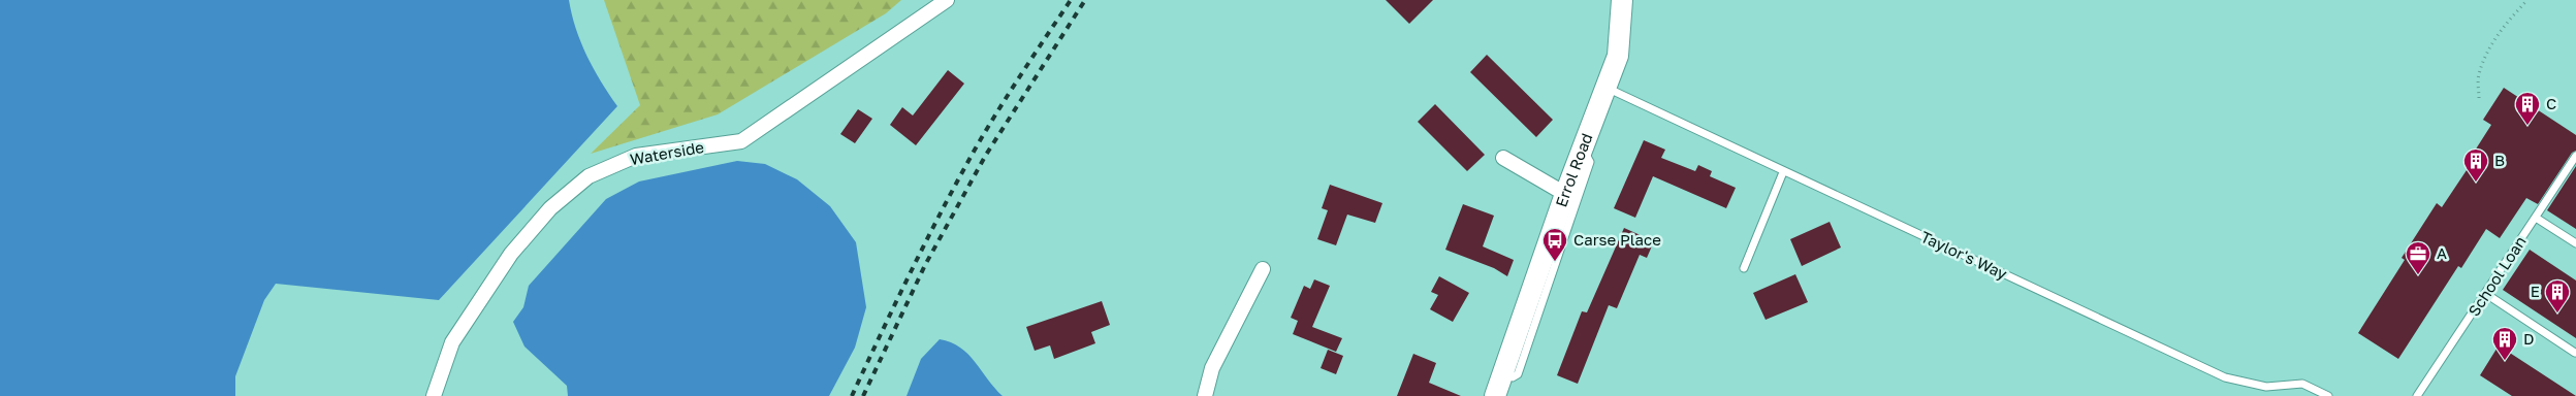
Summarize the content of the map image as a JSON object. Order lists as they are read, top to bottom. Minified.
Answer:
{"streets":{"street":["Waterside","Errol Road"],"lane":["Taylor's Way","School Loan"]},"crossings":[["Errol Road","Taylor's Way"]],"places":{"building":["C","B","E","D"],"bus stop":["Carse Place"],"office":["A"]}}
